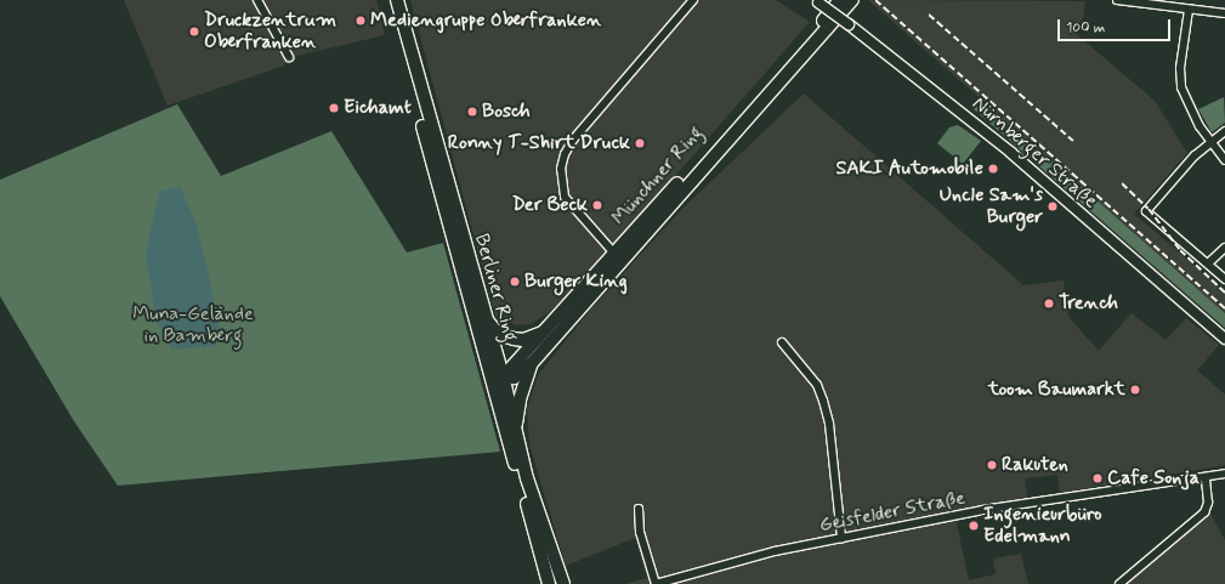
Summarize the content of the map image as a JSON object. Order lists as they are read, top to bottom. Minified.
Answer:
{"streets":{"main road":["Münchner Ring","Berliner Ring"],"street":["Nürnberger Straße","Geisfelder Straße"]},"crossings":[["Münchner Ring","Berliner Ring"]],"parks":["Muna-Gelände in Bamberg"],"places":["Mediengruppe Oberfranken","Druckzentrum Oberfranken","Eichamt","Bosch","Ronny T-Shirt Druck","SAKI Automobile","Der Beck","Uncle Sam's Burger","Burger King","Trench","toom Baumarkt","Rakuten","Cafe Sonja","Ingenieurbüro Edelmann"],"scale_bar":"100 m"}
